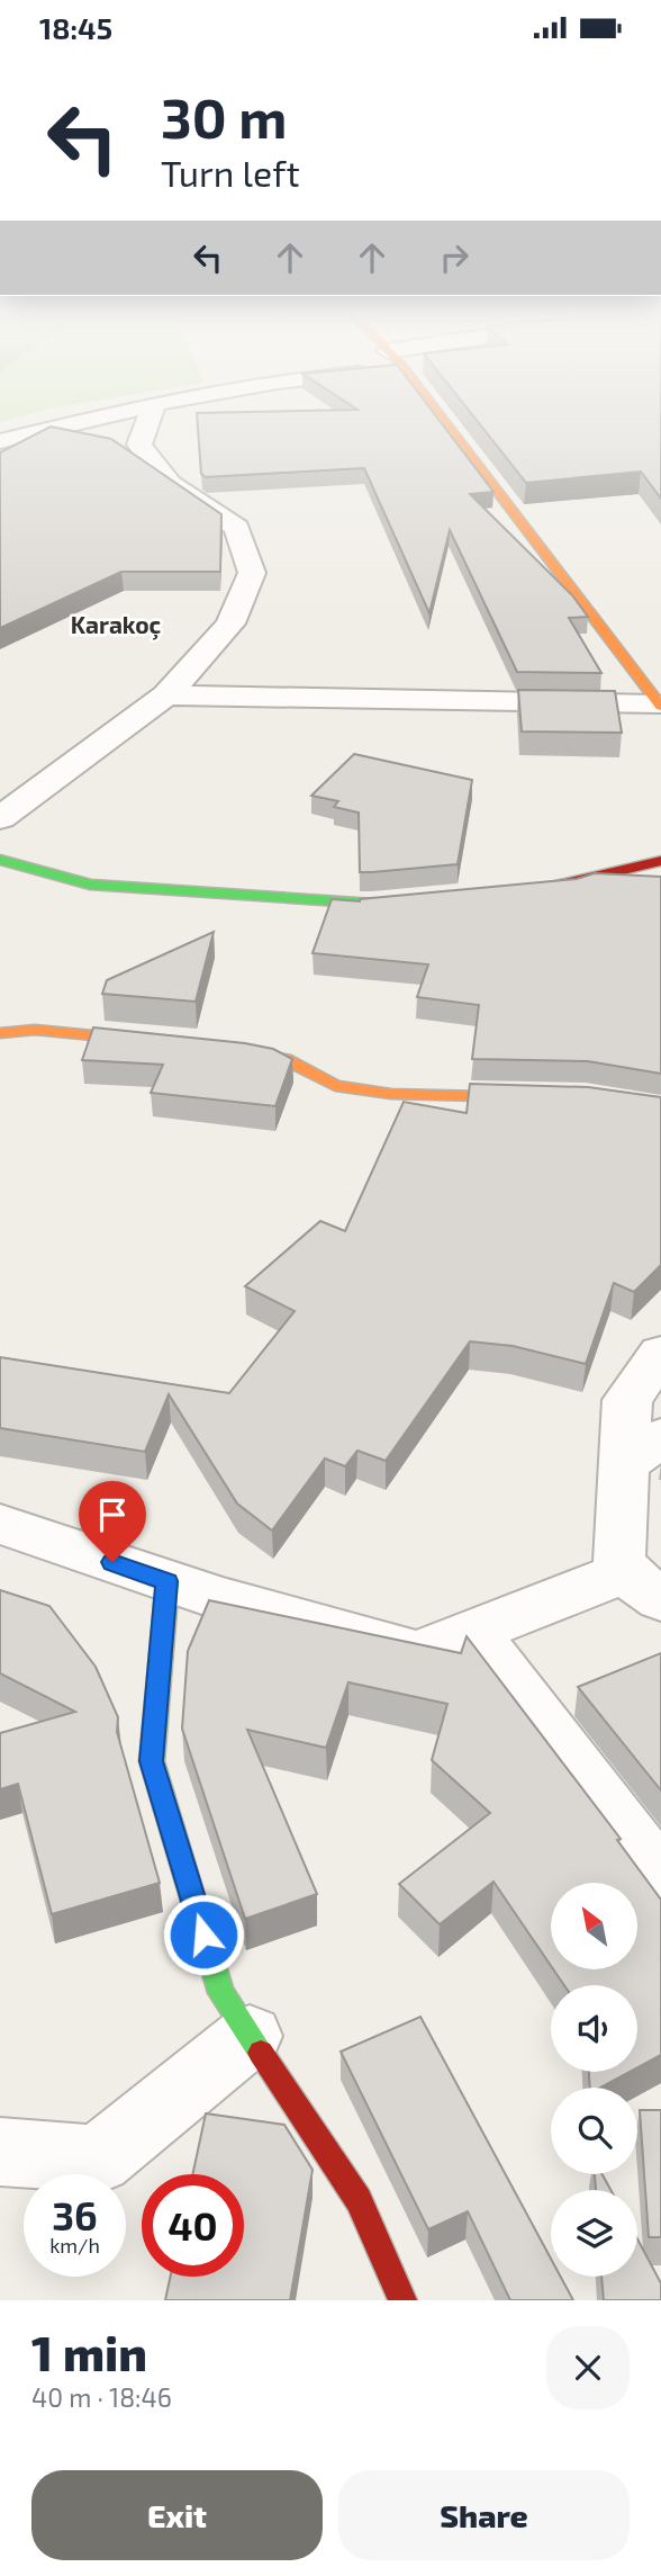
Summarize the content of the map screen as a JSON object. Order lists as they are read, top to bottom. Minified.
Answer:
{"districts":["Karakoç"],"north":"top left","page":{"status":"18:45","turn":["30 m","Turn left"],"speed":"36 km/h","limit":"40","heading":["1 min","40 m · 18:46"],"buttons":["Exit","Share"]}}
